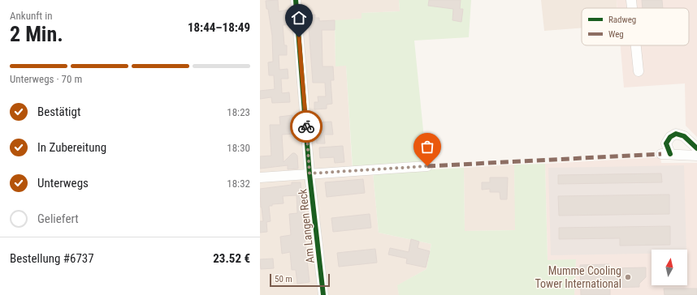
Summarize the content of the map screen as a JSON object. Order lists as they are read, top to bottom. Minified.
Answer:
{"streets":{"street":["Am Langen Reck"]},"places":["Mumme Cooling Tower International"],"legend":["Radweg","Weg"],"scale_bar":"50 m","north":"top","page":{"heading":["2 Min.","Ankunft in","18:44–18:49"],"panel":["Bestellung #6737","23.52 €"],"bar":"Unterwegs · 70 m","list":[["Bestätigt","18:23"],["In Zubereitung","18:30"],["Unterwegs","18:32"],"Geliefert"],"scale":"50 m"}}
